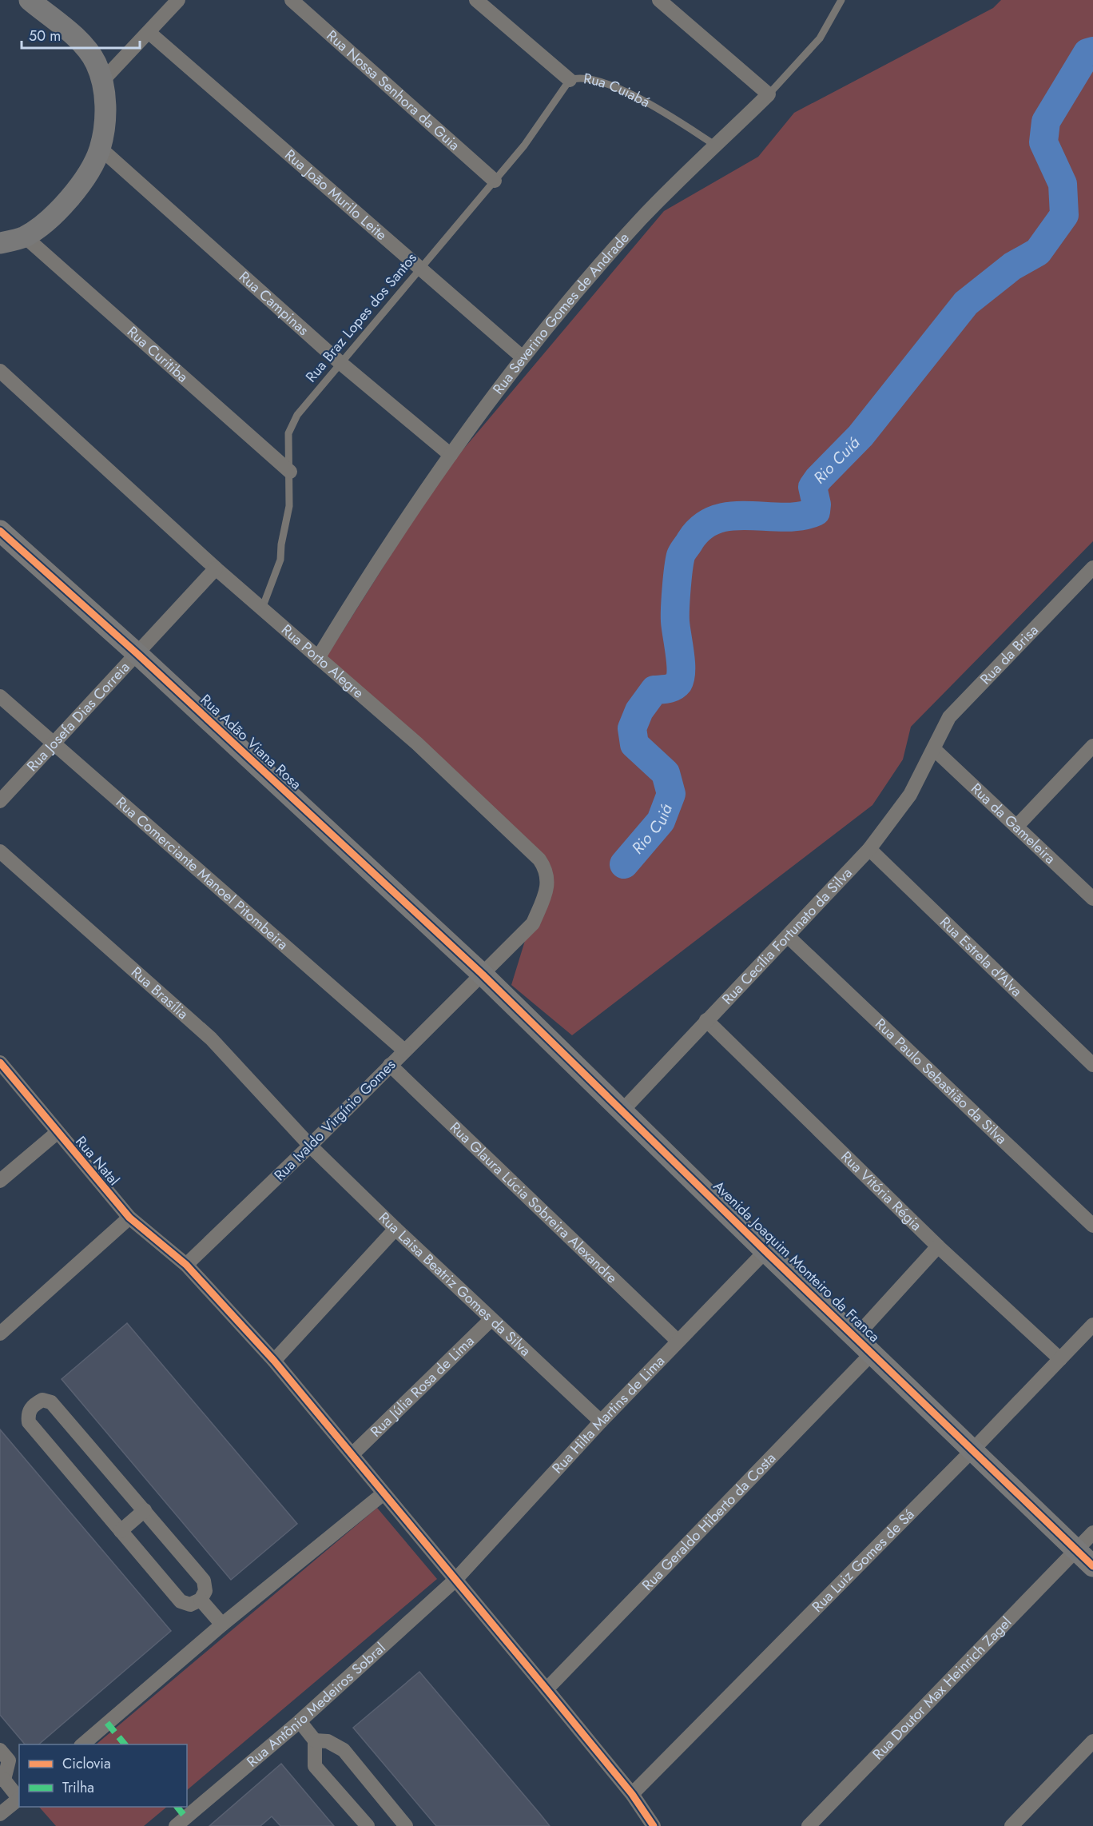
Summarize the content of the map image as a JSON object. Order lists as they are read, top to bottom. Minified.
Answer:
{"streets":{"street":["Rua Nossa Senhora da Guia","Rua Cuiabá","Rua João Murilo Leite","Rua Campinas","Rua Severino Gomes de Andrade","Rua Curitiba","Rua da Brisa","Rua Porto Alegre","Rua Josefa Dias Correia","Rua Adão Viana Rosa","Rua da Gameleira","Rua Comerciante Manoel Pitombeira","Rua Cecília Fortunato da Silva","Rua Estrela d'Alva","Rua Brasília","Rua Paulo Sebastião da Silva","Rua Ivaldo Virgínio Gomes","Rua Natal","Rua Vitória Régia","Rua Glaura Lúcia Sobreira Alexandre","Avenida Joaquim Monteiro da Franca","Rua Laisa Beatriz Gomes da Silva","Rua Júlia Rosa de Lima","Rua Hilta Martins de Lima","Rua Geraldo Hiberto da Costa","Rua Luiz Gomes de Sá","Rua Doutor Max Heinrich Zagel","Rua Antônio Medeiros Sobral"],"lane":["Rua Braz Lopes dos Santos"]},"crossings":[["Rua Nossa Senhora da Guia","Rua Braz Lopes dos Santos"],["Rua Cuiabá","Rua Severino Gomes de Andrade"],["Rua Cuiabá","Rua Braz Lopes dos Santos"],["Rua João Murilo Leite","Rua Severino Gomes de Andrade"],["Rua João Murilo Leite","Rua Braz Lopes dos Santos"],["Rua Campinas","Rua Severino Gomes de Andrade"],["Rua Campinas","Rua Braz Lopes dos Santos"],["Rua Severino Gomes de Andrade","Rua Porto Alegre"],["Rua Braz Lopes dos Santos","Rua Curitiba"],["Rua Braz Lopes dos Santos","Rua Porto Alegre"],["Rua da Brisa","Rua da Gameleira"],["Rua da Brisa","Rua Cecília Fortunato da Silva"],["Rua Porto Alegre","Rua Josefa Dias Correia"],["Rua Porto Alegre","Rua Adão Viana Rosa"],["Rua Porto Alegre","Rua Ivaldo Virgínio Gomes"],["Rua Porto Alegre","Avenida Joaquim Monteiro da Franca"],["Rua Josefa Dias Correia","Rua Adão Viana Rosa"],["Rua Josefa Dias Correia","Rua Comerciante Manoel Pitombeira"],["Rua Adão Viana Rosa","Rua Ivaldo Virgínio Gomes"],["Rua Adão Viana Rosa","Avenida Joaquim Monteiro da Franca"],["Rua da Gameleira","Rua Cecília Fortunato da Silva"],["Rua Comerciante Manoel Pitombeira","Rua Ivaldo Virgínio Gomes"],["Rua Cecília Fortunato da Silva","Rua Estrela d'Alva"],["Rua Cecília Fortunato da Silva","Rua Paulo Sebastião da Silva"],["Rua Cecília Fortunato da Silva","Rua Vitória Régia"],["Rua Cecília Fortunato da Silva","Avenida Joaquim Monteiro da Franca"],["Rua Brasília","Rua Ivaldo Virgínio Gomes"],["Rua Brasília","Rua Laisa Beatriz Gomes da Silva"],["Rua Ivaldo Virgínio Gomes","Rua Natal"],["Rua Ivaldo Virgínio Gomes","Rua Glaura Lúcia Sobreira Alexandre"],["Rua Ivaldo Virgínio Gomes","Avenida Joaquim Monteiro da Franca"],["Rua Ivaldo Virgínio Gomes","Rua Laisa Beatriz Gomes da Silva"],["Rua Natal","Rua Júlia Rosa de Lima"],["Rua Natal","Rua Hilta Martins de Lima"],["Rua Natal","Rua Geraldo Hiberto da Costa"],["Rua Natal","Rua Luiz Gomes de Sá"],["Rua Natal","Rua Antônio Medeiros Sobral"],["Rua Vitória Régia","Rua Luiz Gomes de Sá"],["Rua Glaura Lúcia Sobreira Alexandre","Rua Hilta Martins de Lima"],["Avenida Joaquim Monteiro da Franca","Rua Hilta Martins de Lima"],["Avenida Joaquim Monteiro da Franca","Rua Geraldo Hiberto da Costa"],["Avenida Joaquim Monteiro da Franca","Rua Luiz Gomes de Sá"],["Avenida Joaquim Monteiro da Franca","Rua Doutor Max Heinrich Zagel"],["Rua Laisa Beatriz Gomes da Silva","Rua Júlia Rosa de Lima"],["Rua Laisa Beatriz Gomes da Silva","Rua Hilta Martins de Lima"],["Rua Hilta Martins de Lima","Rua Antônio Medeiros Sobral"]],"water":["Rio Cuiá"],"legend":["Ciclovia","Trilha"],"scale_bar":"50 m"}
